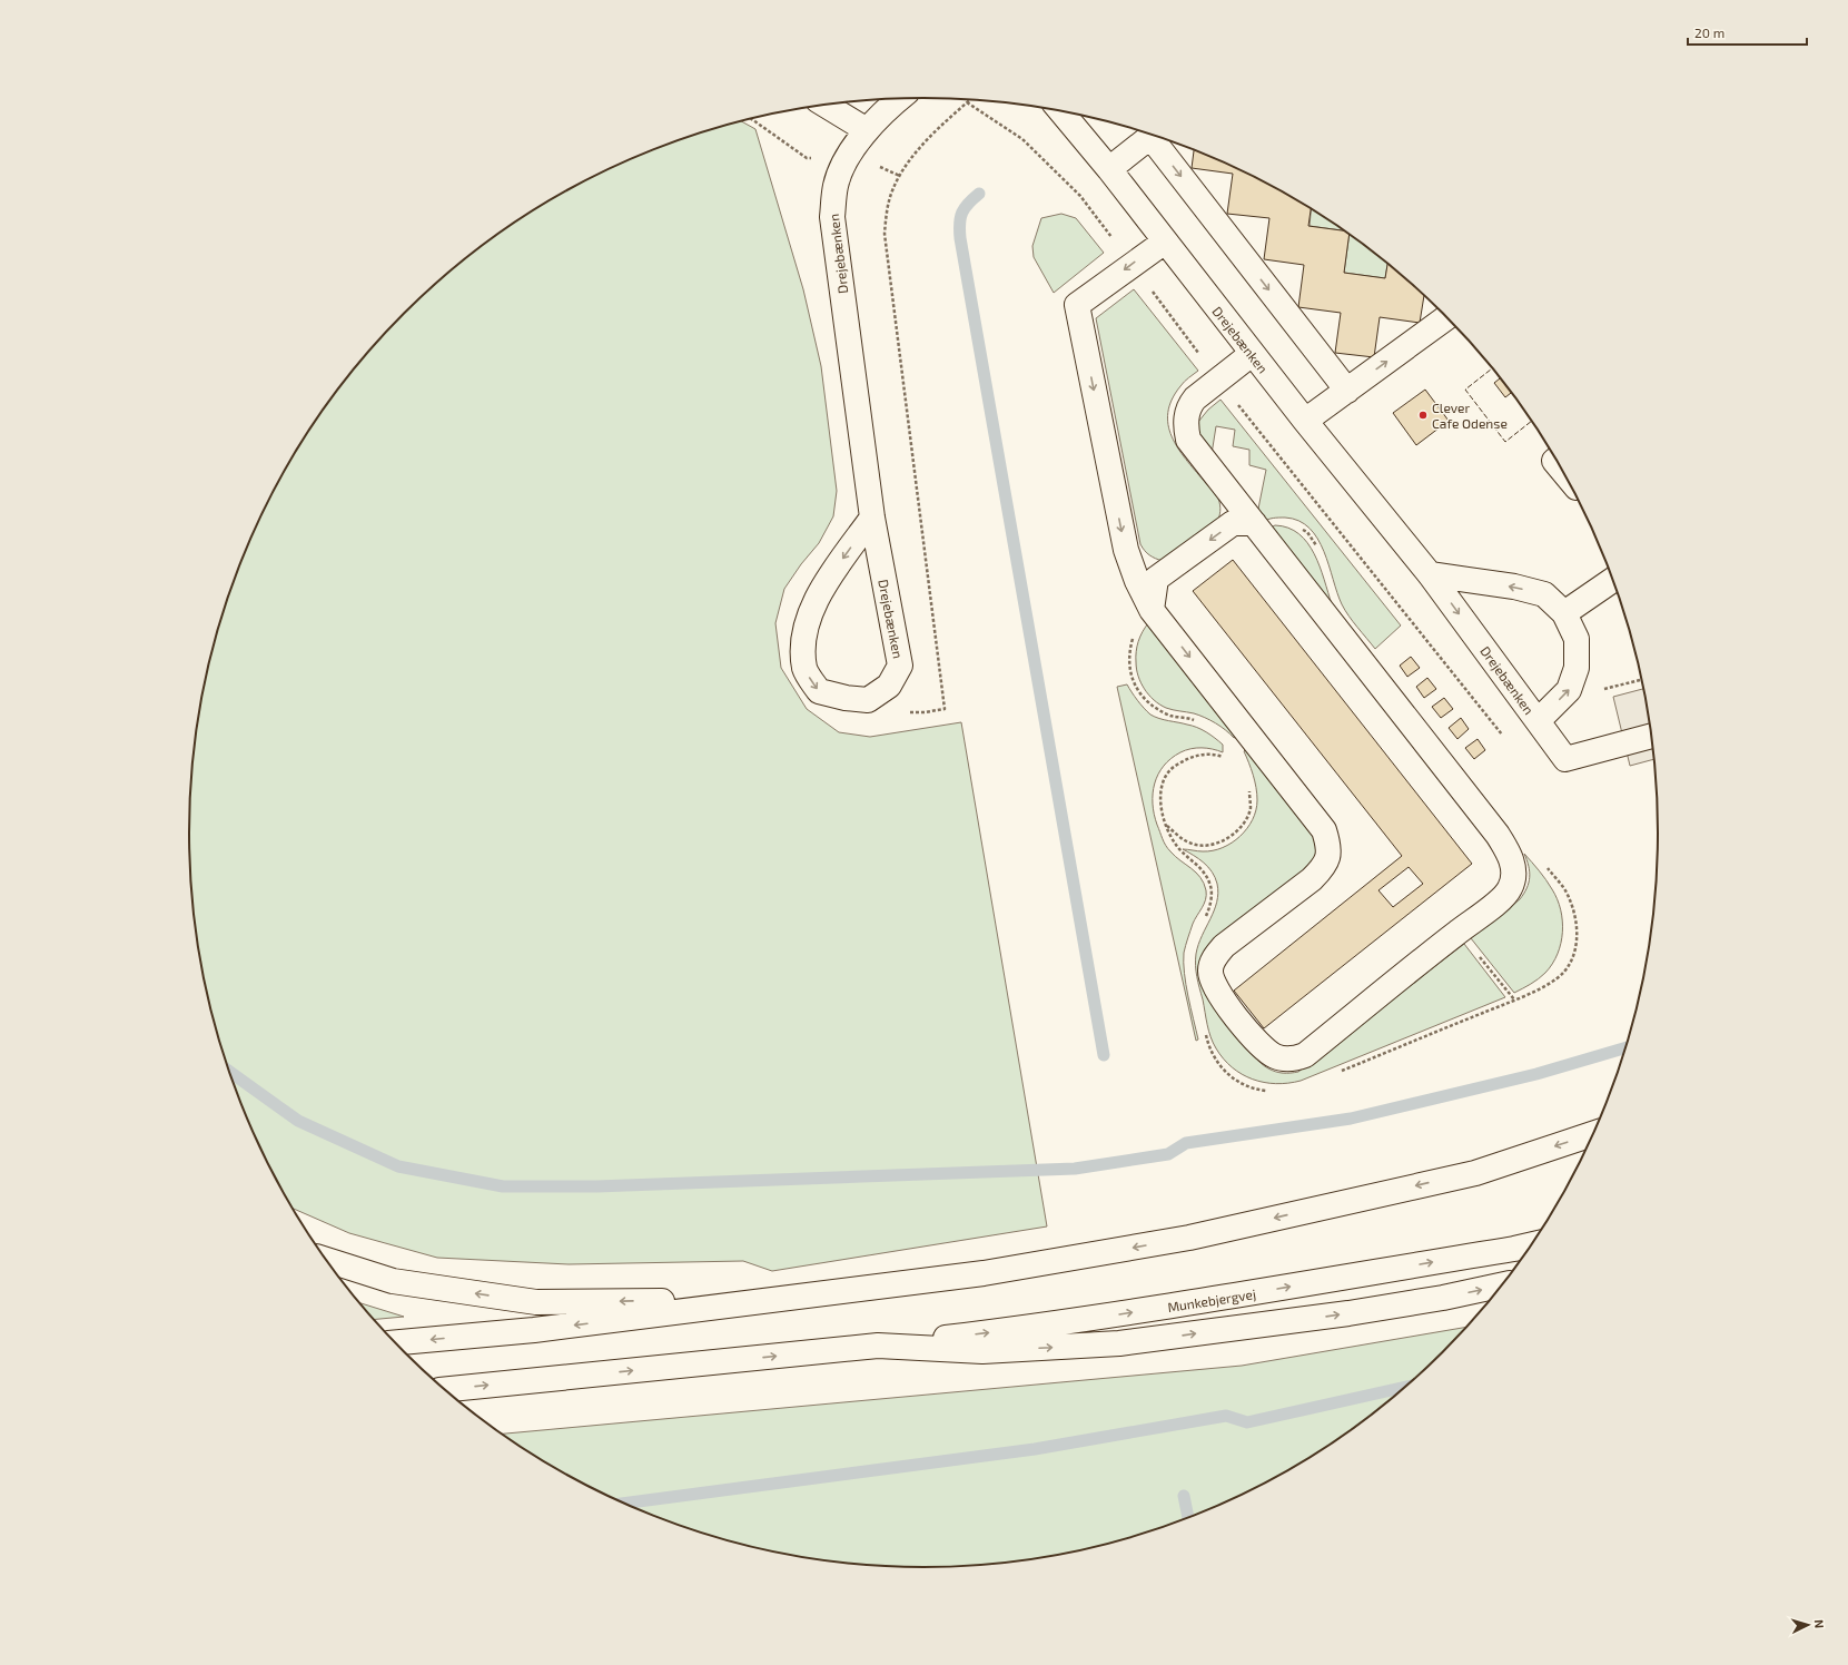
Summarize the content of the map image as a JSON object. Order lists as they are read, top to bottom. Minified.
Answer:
{"streets":{"main road":["Drejebænken","Munkebjergvej"]},"places":["Clever Cafe Odense"],"scale_bar":"20 m","north":"right"}
